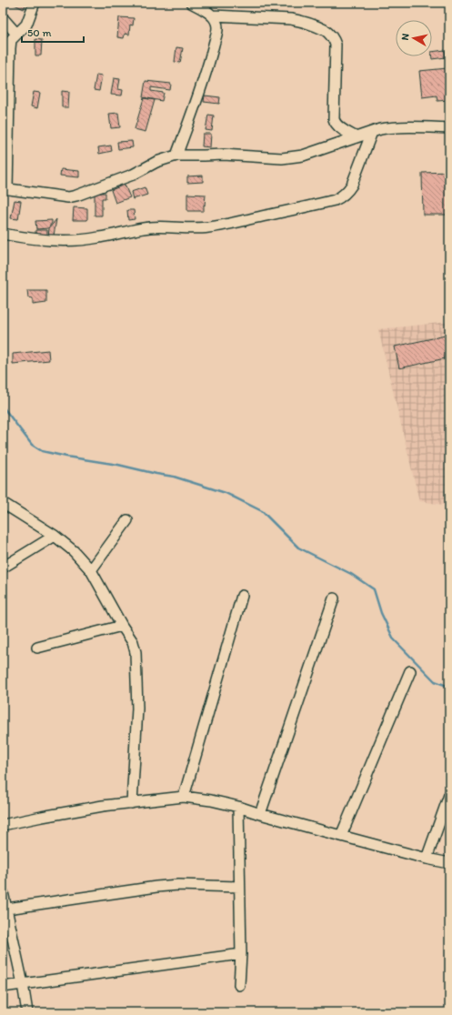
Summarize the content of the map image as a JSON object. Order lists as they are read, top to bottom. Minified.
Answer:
{"scale_bar":"50 m","north":"left"}
